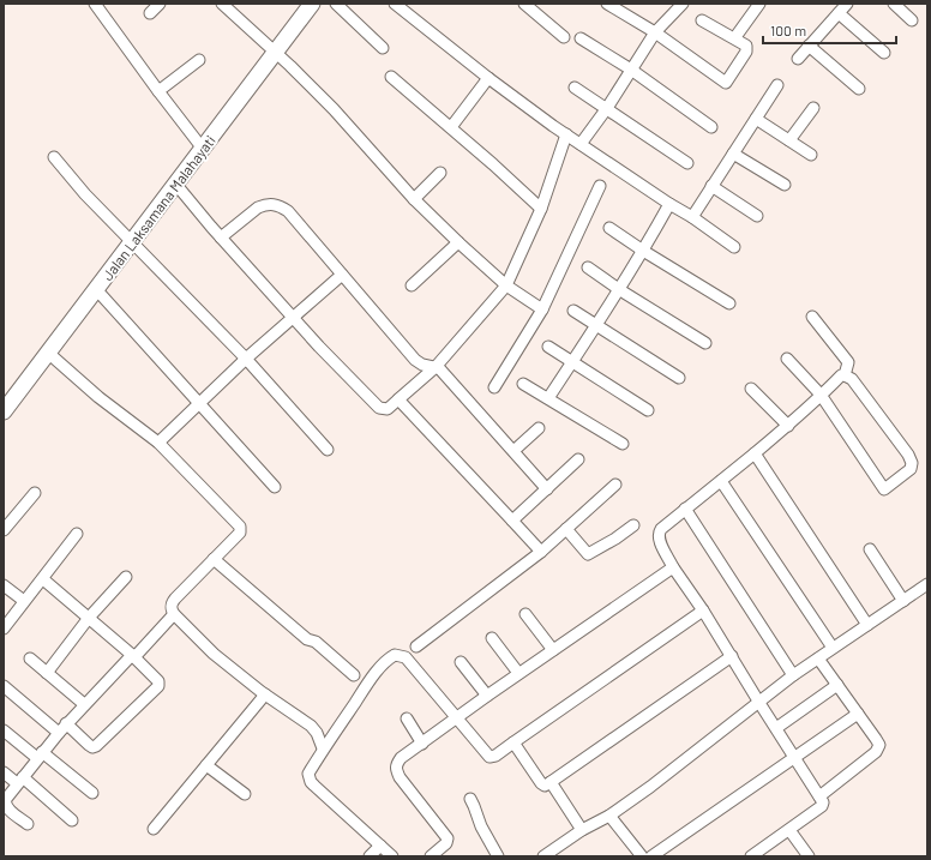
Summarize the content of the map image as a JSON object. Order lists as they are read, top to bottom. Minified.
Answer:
{"streets":{"highway":["Jalan Laksamana Malahayati"]},"scale_bar":"100 m"}
